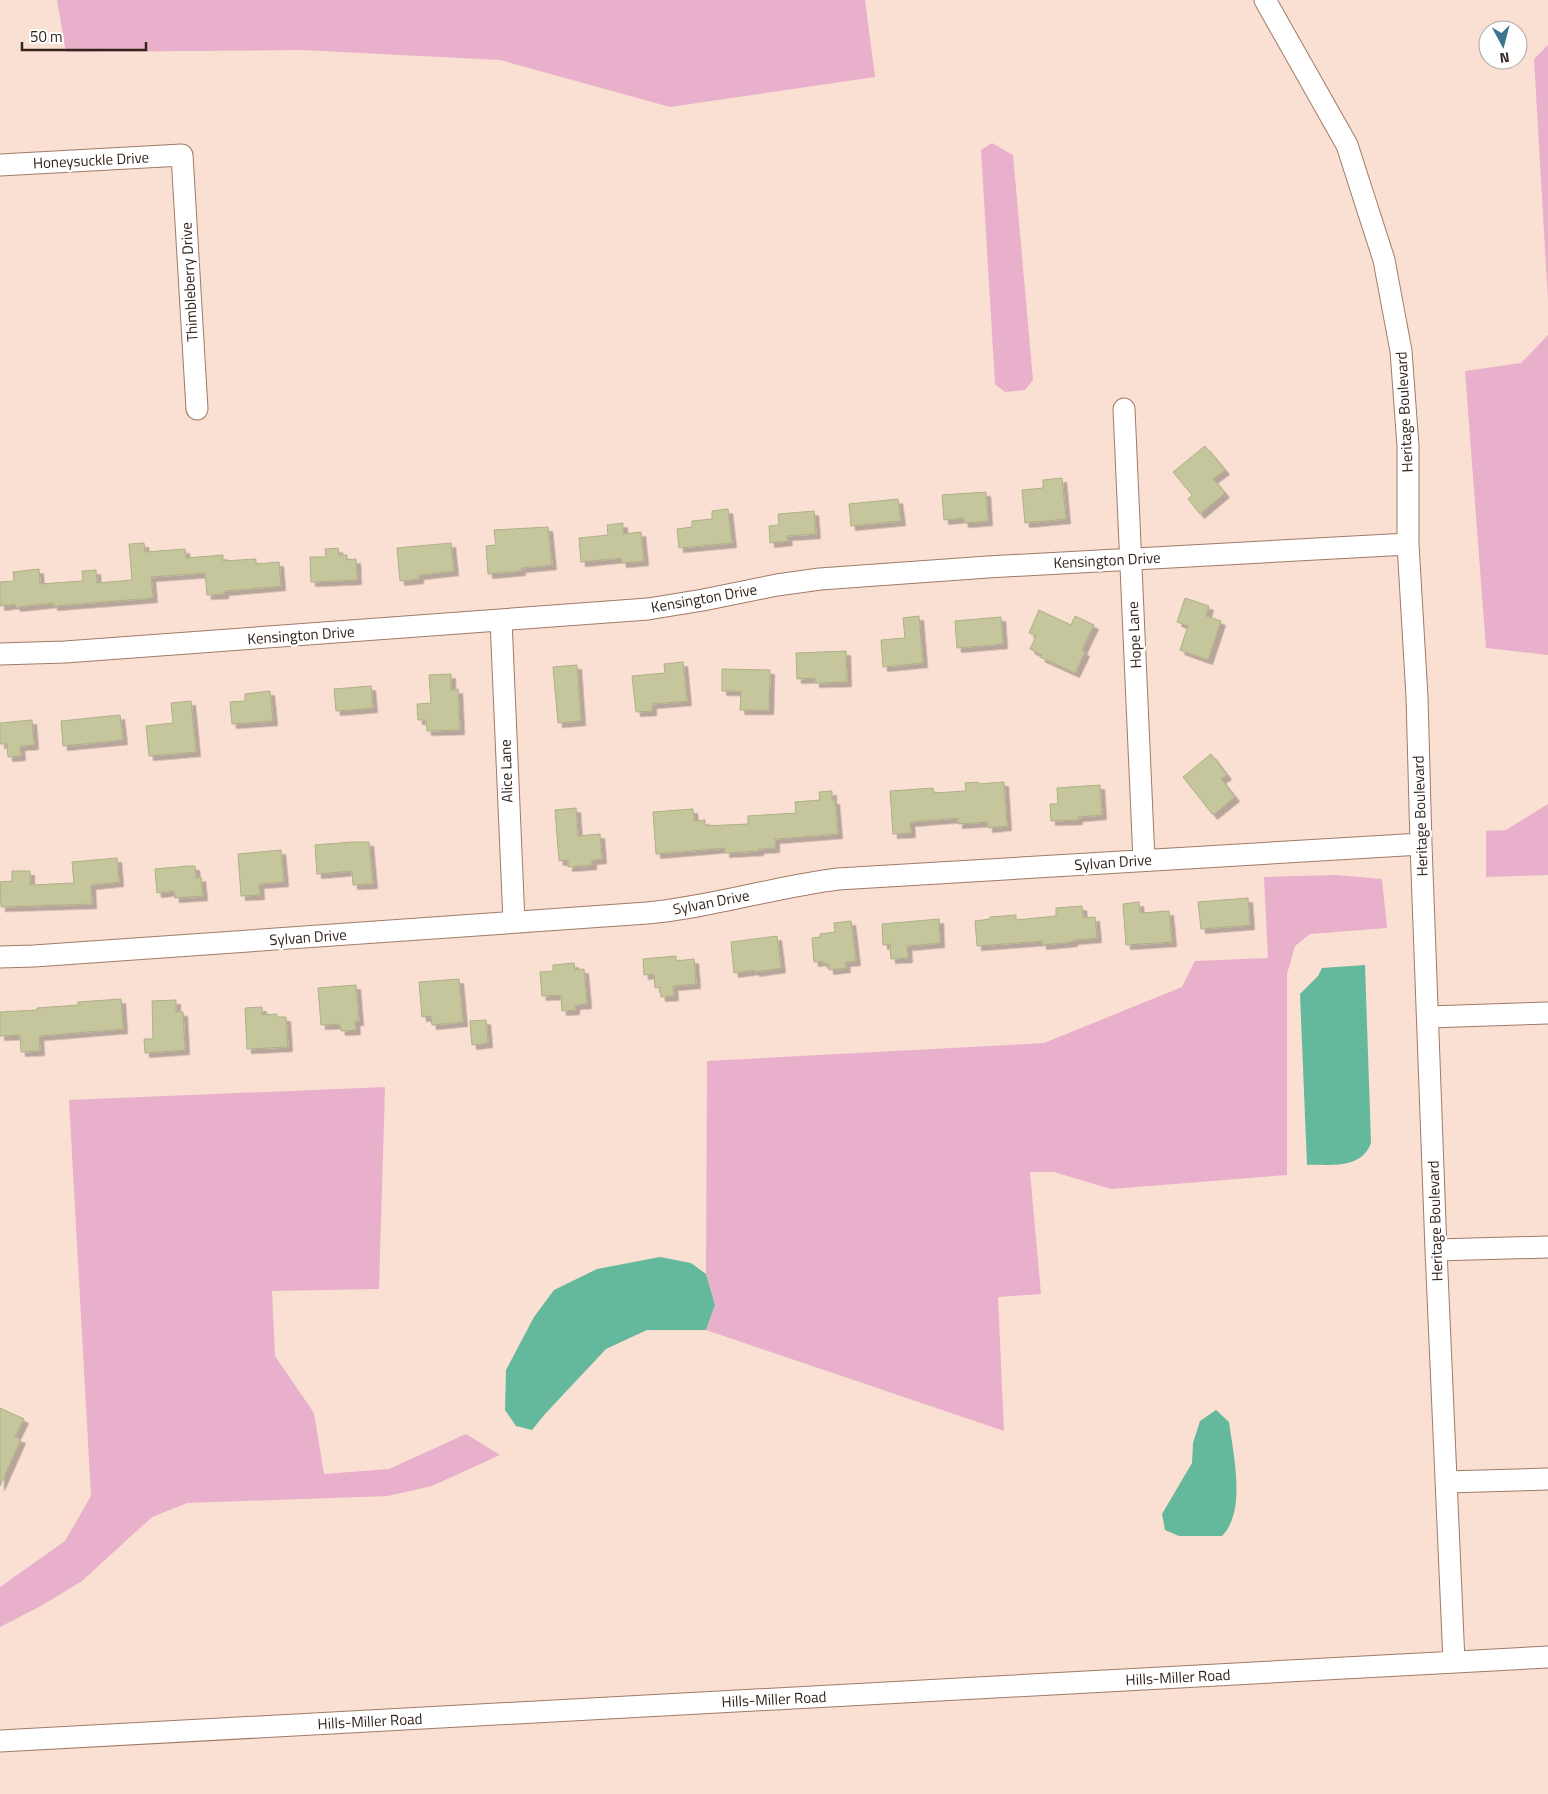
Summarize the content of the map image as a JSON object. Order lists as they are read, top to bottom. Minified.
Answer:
{"streets":{"street":["Honeysuckle Drive","Thimbleberry Drive","Heritage Boulevard","Kensington Drive","Hope Lane","Alice Lane","Sylvan Drive","Hills-Miller Road"]},"crossings":[["Honeysuckle Drive","Thimbleberry Drive"],["Heritage Boulevard","Kensington Drive"],["Heritage Boulevard","Sylvan Drive"],["Heritage Boulevard","Hills-Miller Road"],["Kensington Drive","Hope Lane"],["Kensington Drive","Alice Lane"],["Hope Lane","Sylvan Drive"],["Alice Lane","Sylvan Drive"]],"scale_bar":"50 m","north":"bottom"}
